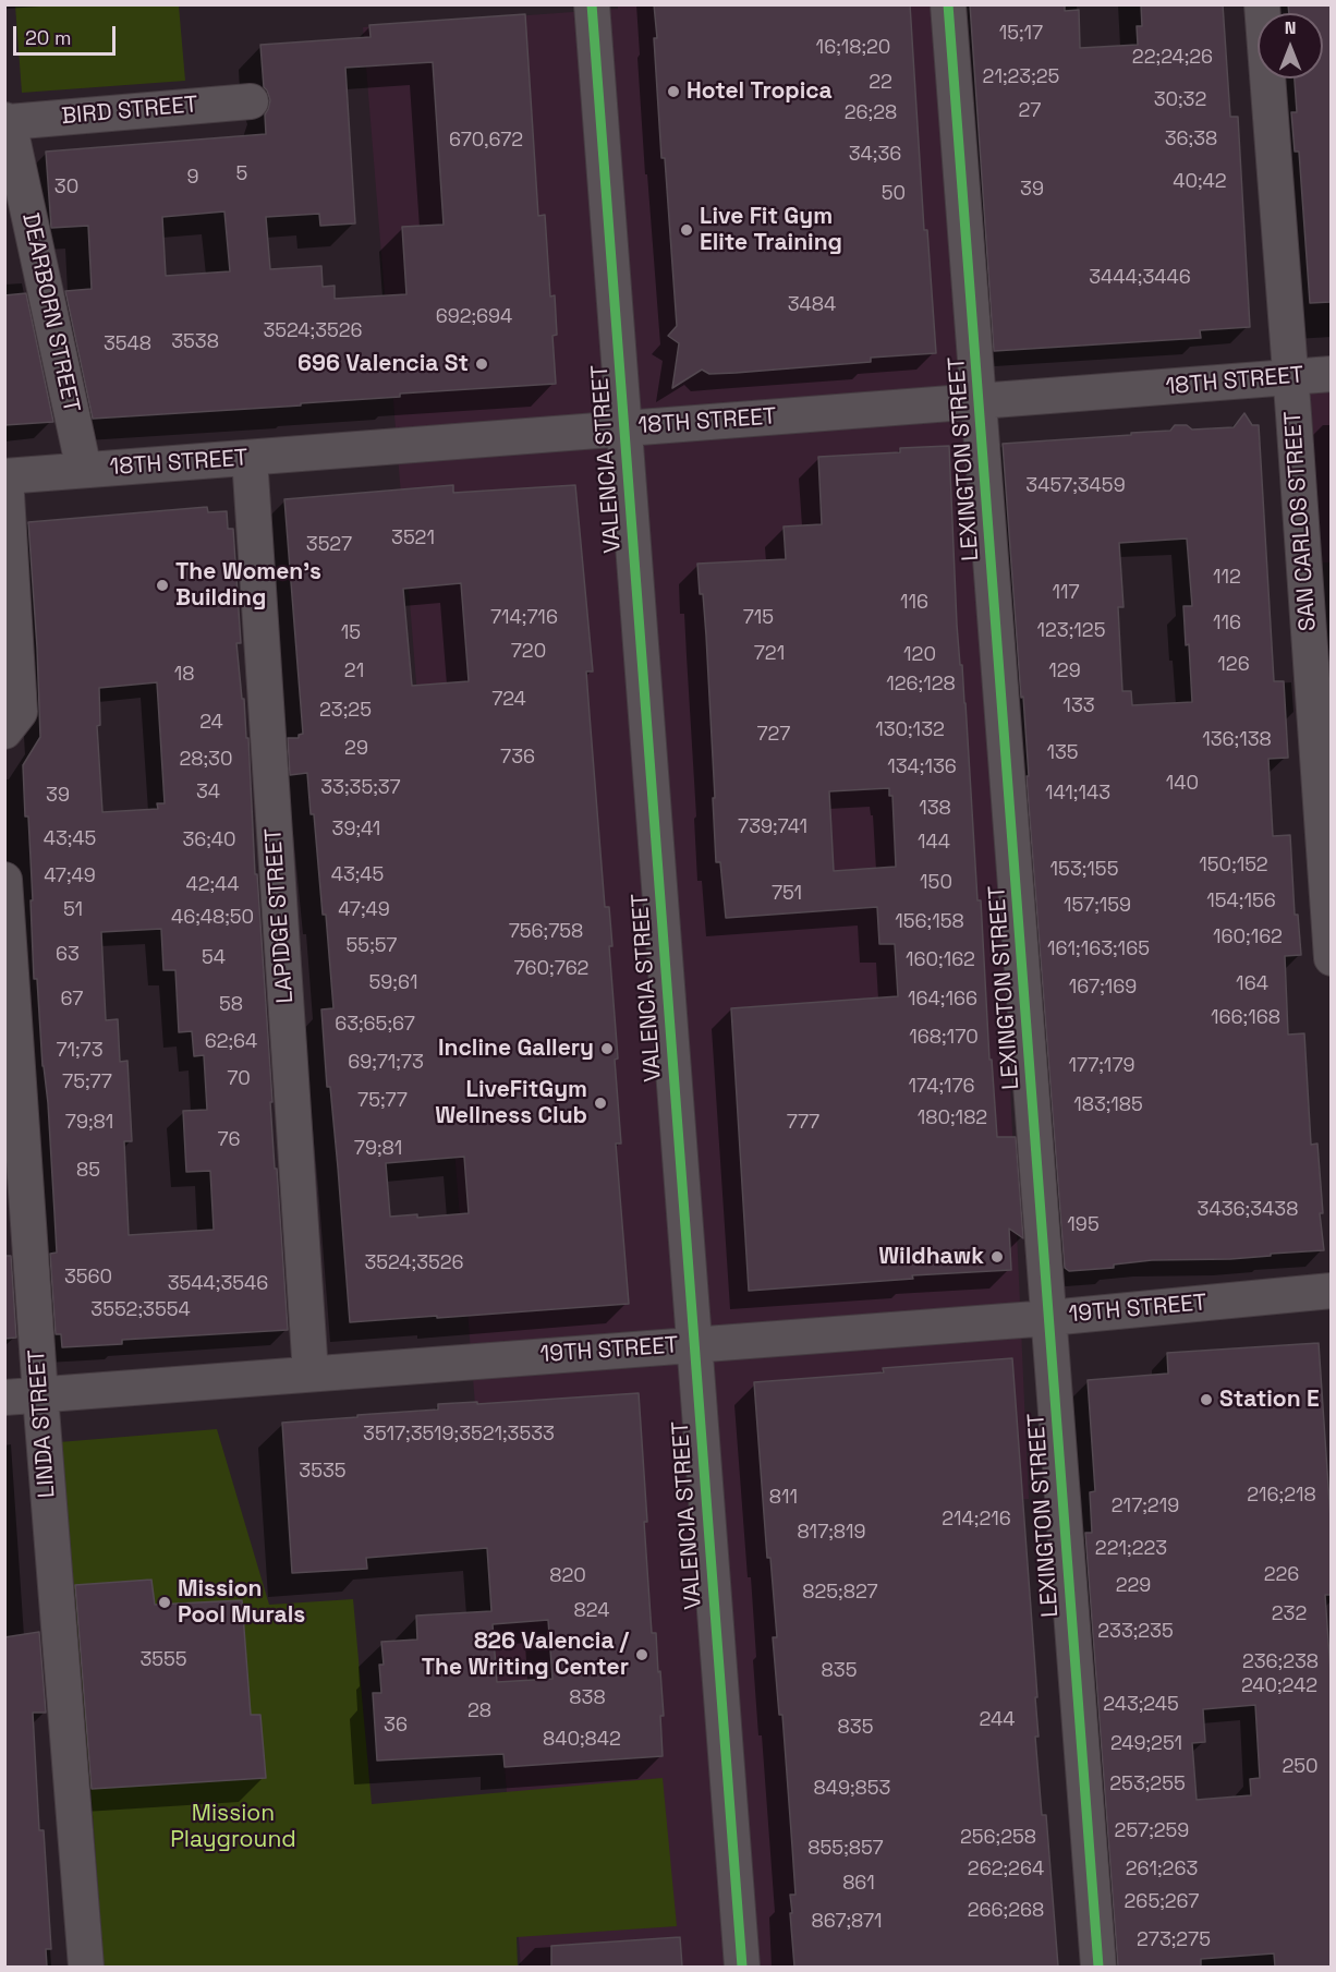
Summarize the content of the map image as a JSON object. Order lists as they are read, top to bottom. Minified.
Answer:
{"streets":{"street":["BIRD STREET","DEARBORN STREET","18TH STREET","VALENCIA STREET","LEXINGTON STREET","SAN CARLOS STREET","LAPIDGE STREET","19TH STREET","LINDA STREET"]},"crossings":[["BIRD STREET","DEARBORN STREET"],["DEARBORN STREET","18TH STREET"],["18TH STREET","VALENCIA STREET"],["18TH STREET","LEXINGTON STREET"],["18TH STREET","SAN CARLOS STREET"],["18TH STREET","LAPIDGE STREET"],["VALENCIA STREET","19TH STREET"],["LEXINGTON STREET","19TH STREET"],["LAPIDGE STREET","19TH STREET"],["19TH STREET","LINDA STREET"]],"parks":["Mission Playground"],"places":["Hotel Tropica","Live Fit Gym Elite Training","696 Valencia St","The Women's Building","Incline Gallery","LiveFitGym Wellness Club","Wildhawk","Station E","Mission Pool Murals","826 Valencia / The Writing Center"],"house_numbers":["15;17","16;18;20","22;24;26","21;23;25","22","30;32","27","26;28","36;38","670,672","34;36","5","9","40;42","30","39","50","3444;3446","3484","692;694","3524;3526","3538","3548","3457;3459","3521","3527","112","117","116","714;716","715","116","123;125","15","720","721","120","126","21","129","18","126;128","724","133","23;25","24","130;132","727","136;138","29","135","736","28;30","134;136","140","33;35;37","34","141;143","39","138","739;741","39;41","43;45","36;40","144","150;152","153;155","43;45","47;49","150","42;44","751","154;156","157;159","51","47;49","46;48;50","156;158","756;758","160;162","55;57","161;163;165","63","54","160;162","760;762","59;61","164","167;169","67","164;166","58","166;168","63;65;67","168;170","62;64","71;73","69;71;73","177;179","70","75;77","174;176","75;77","183;185","180;182","79;81","777","76","79;81","85","3436;3438","195","3524;3526","3560","3544;3546","3552;3554","3517;3519;3521;3533","3535","216;218","811","217;219","214;216","817;819","221;223","226","820","229","825;827","824","232","233;235","3555","236;238","835","240;242","838","243;245","28","244","36","835","840;842","249;251","250","253;255","849;853","257;259","256;258","855;857","262;264","261;263","861","265;267","266;268","867;871","273;275"],"scale_bar":"20 m","north":"top"}
